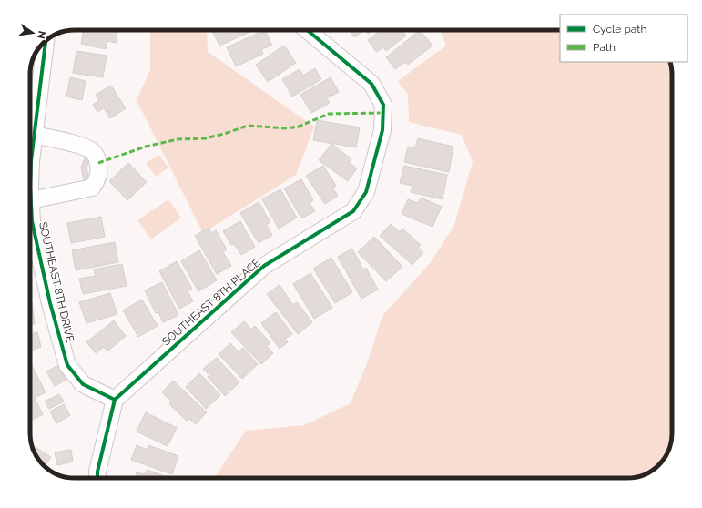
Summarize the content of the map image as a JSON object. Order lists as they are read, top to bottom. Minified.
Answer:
{"streets":{"street":["SOUTHEAST 8TH DRIVE","SOUTHEAST 8TH PLACE"]},"crossings":[["SOUTHEAST 8TH DRIVE","SOUTHEAST 8TH PLACE"]],"legend":["Cycle path","Path"],"north":"right"}
